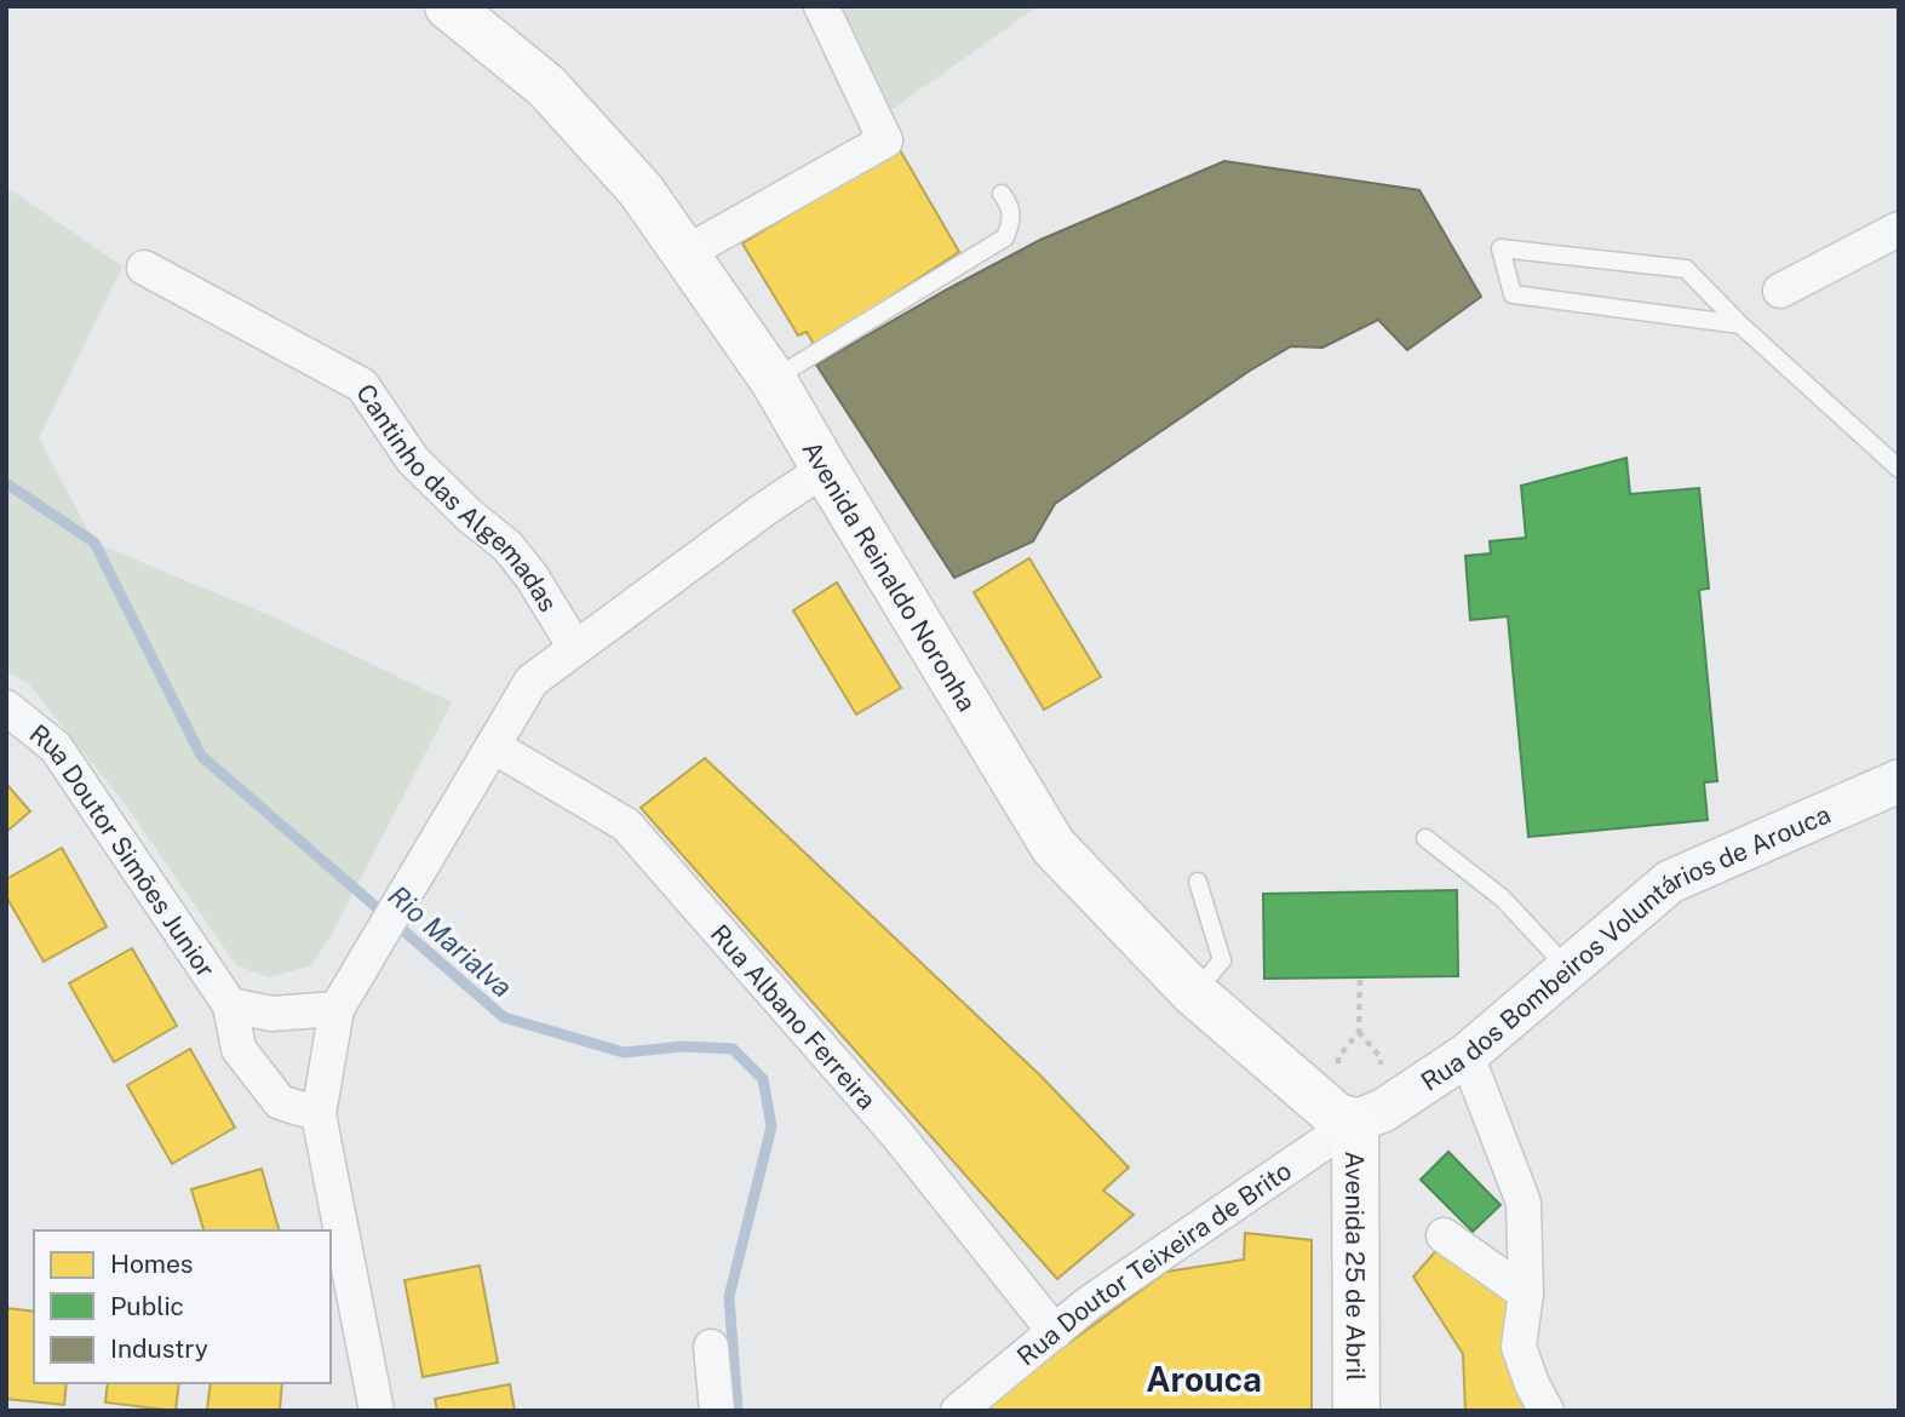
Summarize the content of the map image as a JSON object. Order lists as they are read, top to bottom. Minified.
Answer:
{"streets":{"main road":["Avenida Reinaldo Noronha","Avenida 25 de Abril"],"street":["Cantinho das Algemadas","Rua Doutor Simões Junior","Rua dos Bombeiros Voluntários de Arouca","Rua Albano Ferreira","Rua Doutor Teixeira de Brito"]},"crossings":[["Avenida Reinaldo Noronha","Rua dos Bombeiros Voluntários de Arouca"],["Avenida Reinaldo Noronha","Rua Doutor Teixeira de Brito"],["Avenida Reinaldo Noronha","Avenida 25 de Abril"],["Rua dos Bombeiros Voluntários de Arouca","Rua Doutor Teixeira de Brito"],["Rua dos Bombeiros Voluntários de Arouca","Avenida 25 de Abril"],["Rua Albano Ferreira","Rua Doutor Teixeira de Brito"],["Rua Doutor Teixeira de Brito","Avenida 25 de Abril"]],"districts":["Arouca"],"water":["Rio Marialva"],"legend":["Homes","Public","Industry"]}
